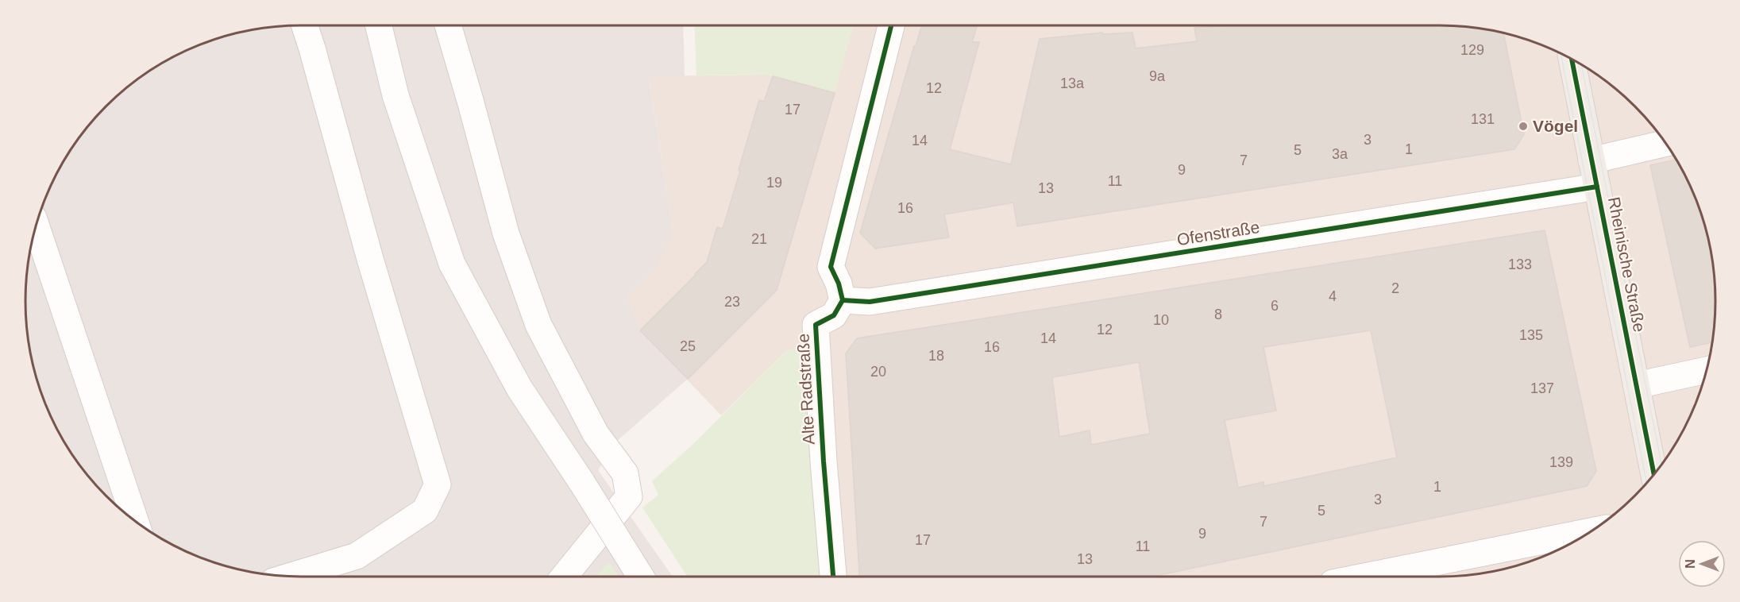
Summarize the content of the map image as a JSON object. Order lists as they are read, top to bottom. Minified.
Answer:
{"streets":{"main road":["Rheinische Straße"],"street":["Ofenstraße","Alte Radstraße"]},"crossings":[["Ofenstraße","Rheinische Straße"],["Ofenstraße","Alte Radstraße"]],"places":["Vögel"],"house_numbers":["129","9a","13a","12","17","131","3","14","1","5","3a","7","9","11","19","13","16","21","133","2","4","23","6","8","10","12","135","14","25","16","18","20","137","139","1","3","5","7","9","17","11","13"],"north":"left"}
